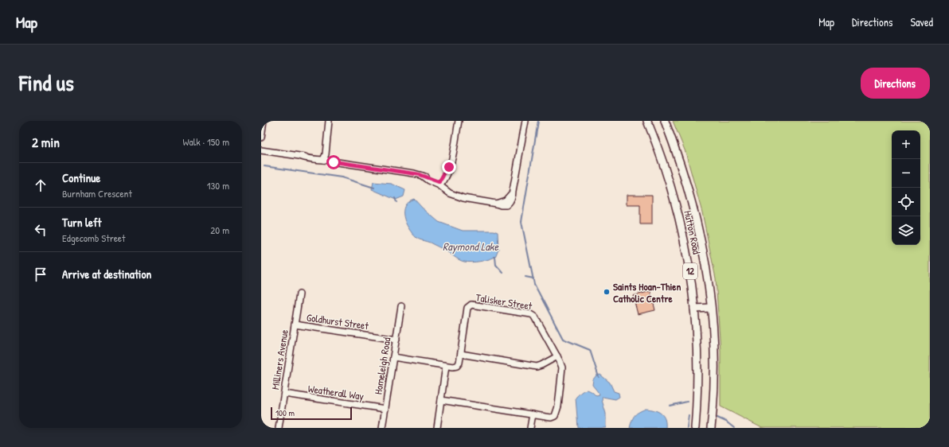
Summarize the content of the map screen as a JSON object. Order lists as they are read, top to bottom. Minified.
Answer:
{"streets":{"main road":["Hutton Road","12"],"street":["Talisker Street","Goldhurst Street","Milliners Avenue","Homeleigh Road","Weatherall Way"]},"crossings":[["Talisker Street","Homeleigh Road"],["Goldhurst Street","Milliners Avenue"],["Goldhurst Street","Homeleigh Road"],["Milliners Avenue","Weatherall Way"],["Homeleigh Road","Weatherall Way"]],"water":["Raymond Lake"],"places":["Saints Hoan-Thien Catholic Centre"],"scale_bar":"100 m","page":{"header":"Map","nav":["Map","Directions","Saved"],"title":"Find us","buttons":"Directions","heading":["2 min","Walk · 150 m"],"map_buttons":["+","−"],"list":[["Continue","Burnham Crescent","130 m"],["Turn left","Edgecomb Street","20 m"],"Arrive at destination"],"scale":"100 m"}}
